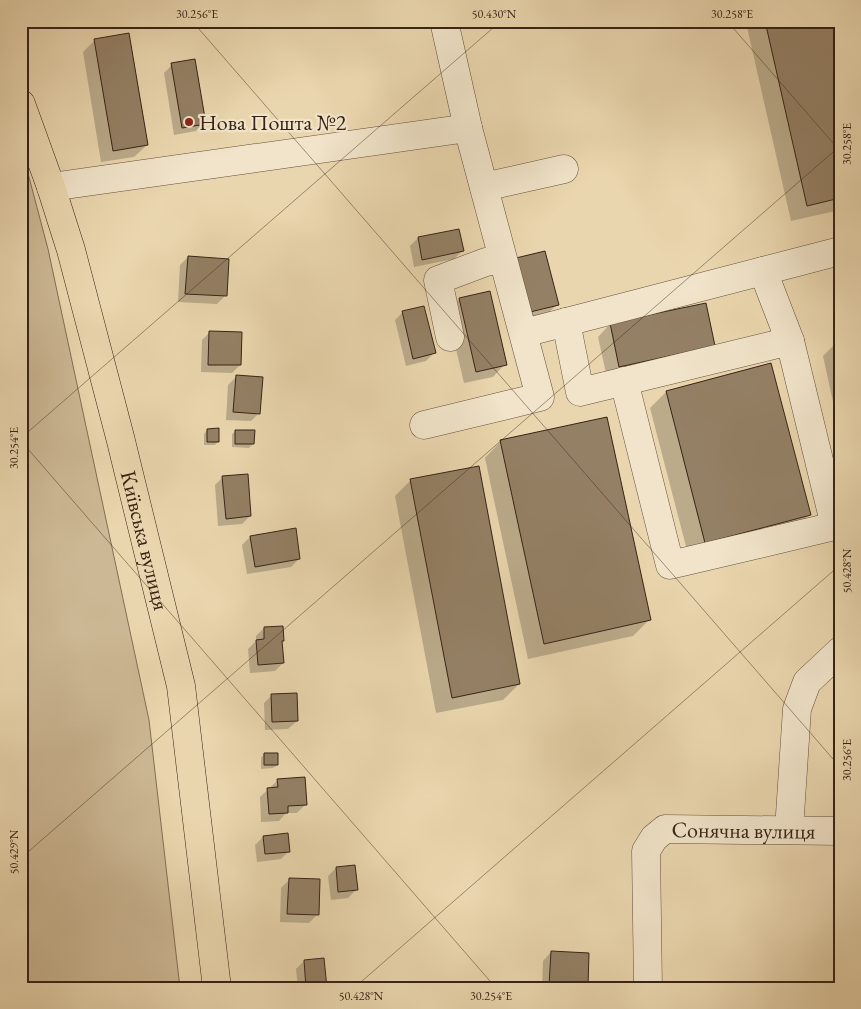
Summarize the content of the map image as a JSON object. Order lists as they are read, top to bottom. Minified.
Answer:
{"streets":{"main road":["Київська вулиця"],"street":["Сонячна вулиця"]},"places":["Нова Пошта №2"],"coordinates":["30.256°E","50.430°N","30.258°E","30.254°E","50.428°N","50.429°N"]}
